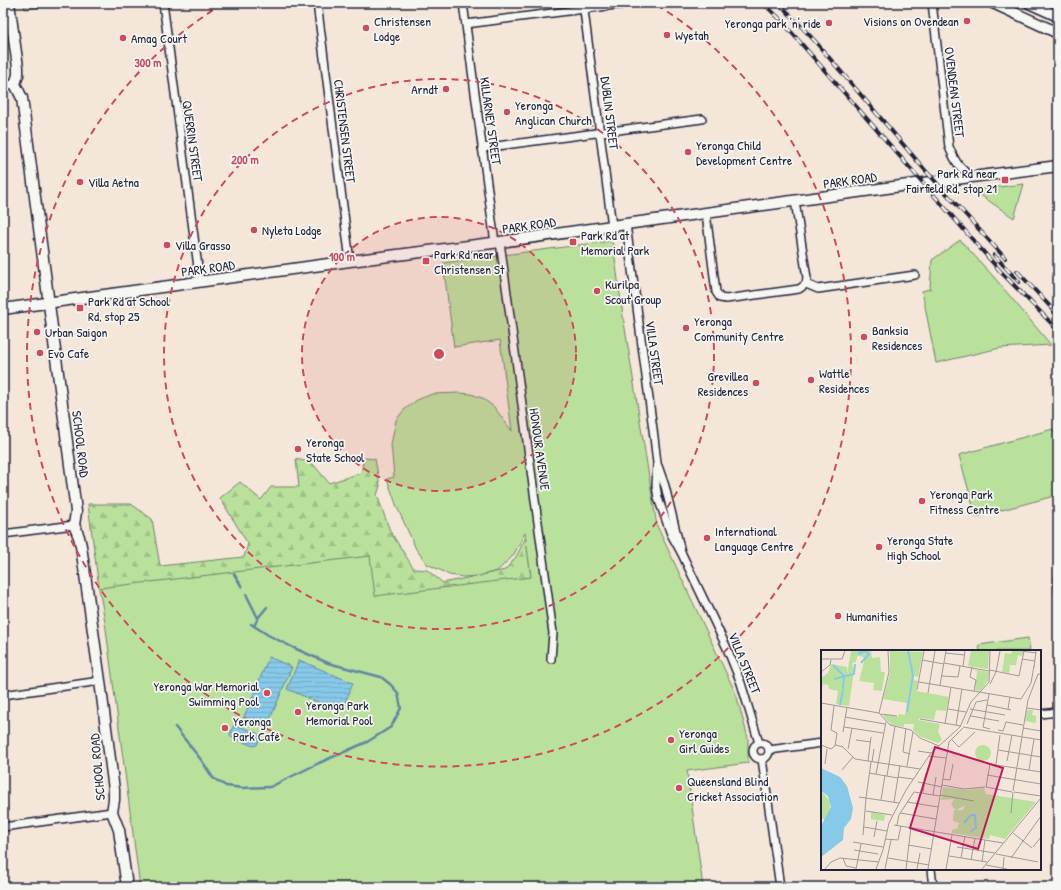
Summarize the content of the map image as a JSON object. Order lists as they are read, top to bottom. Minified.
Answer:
{"streets":{"street":["OVENDEAN STREET","DUBLIN STREET","KILLARNEY STREET","CHRISTENSEN STREET","QUERRIN STREET","PARK ROAD","VILLA STREET","SCHOOL ROAD","HONOUR AVENUE"]},"crossings":[["OVENDEAN STREET","PARK ROAD"],["DUBLIN STREET","PARK ROAD"],["KILLARNEY STREET","PARK ROAD"],["KILLARNEY STREET","HONOUR AVENUE"],["CHRISTENSEN STREET","PARK ROAD"],["QUERRIN STREET","PARK ROAD"],["PARK ROAD","VILLA STREET"],["PARK ROAD","SCHOOL ROAD"],["PARK ROAD","HONOUR AVENUE"]],"places":{"other":["Visions on Ovendean","Yeronga park 'n' ride","Christensen Lodge","Wyetah","Amag Court","Arndt","Yeronga Anglican Church","Yeronga Child Development Centre","Villa Aetna","Nyleta Lodge","Villa Grasso","Kurilpa Scout Group","Yeronga Community Centre","Urban Saigon","Banksia Residences","Evo Cafe","Wattle Residences","Grevillea Residences","Yeronga State School","Yeronga Park Fitness Centre","International Language Centre","Yeronga State High School","Humanities","Yeronga War Memorial Swimming Pool","Yeronga Park Memorial Pool","Yeronga Park Café","Yeronga Girl Guides","Queensland Blind Cricket Association"],"transit":["Park Rd near Fairfield Rd, stop 21","Park Rd at Memorial Park","Park Rd near Christensen St","Park Rd at School Rd, stop 25"]},"rings":["300 m","200 m","100 m"]}
